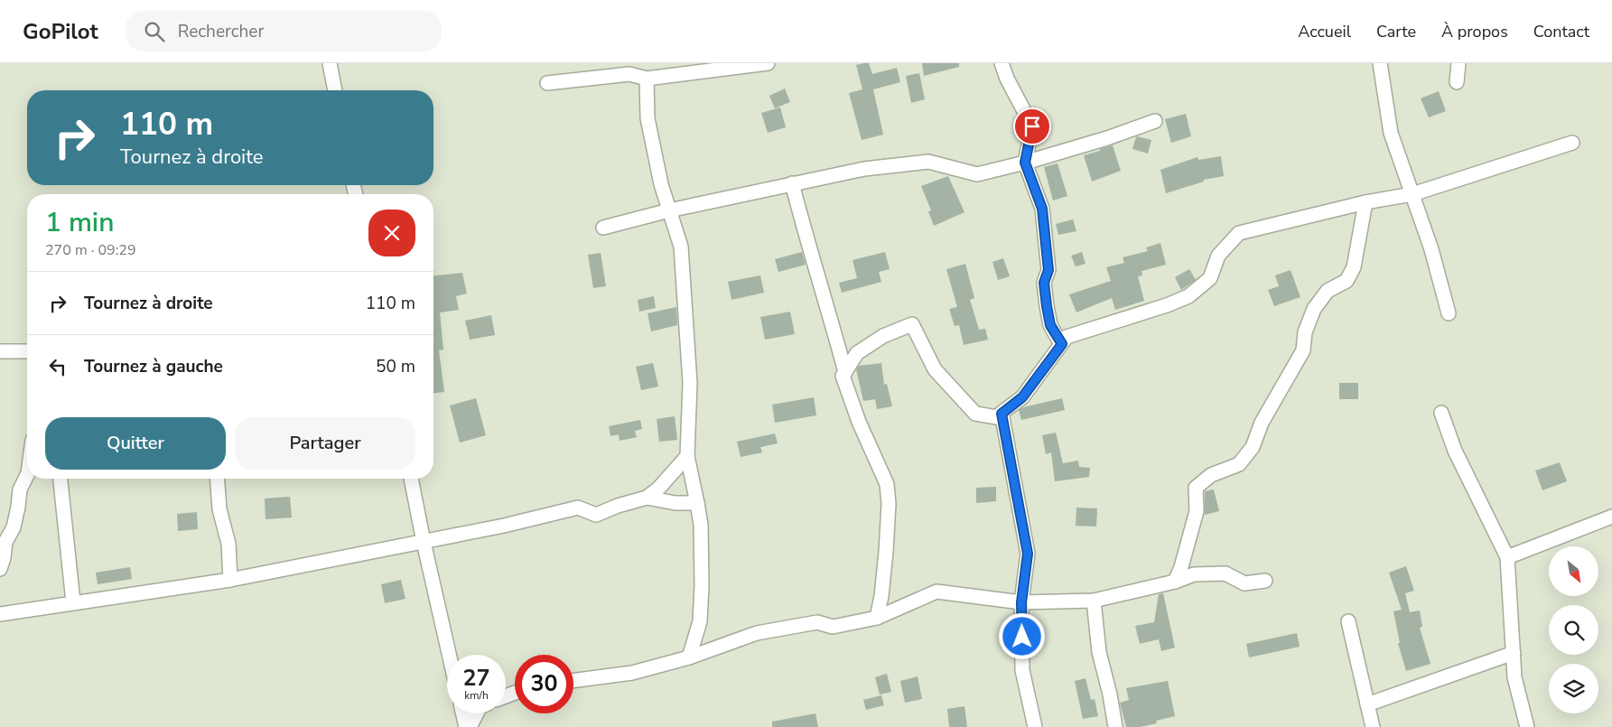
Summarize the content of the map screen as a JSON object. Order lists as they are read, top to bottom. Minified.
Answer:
{"north":"bottom right","page":{"header":"GoPilot","search":"Rechercher","nav":["Accueil","Carte","À propos","Contact"],"turn":["110 m","Tournez à droite"],"heading":["1 min","270 m · 09:29"],"list":[{"name":"Tournez à droite","value":"110 m"},{"name":"Tournez à gauche","value":"50 m"}],"buttons":["Quitter","Partager"],"speed":"27 km/h","limit":"30"}}
